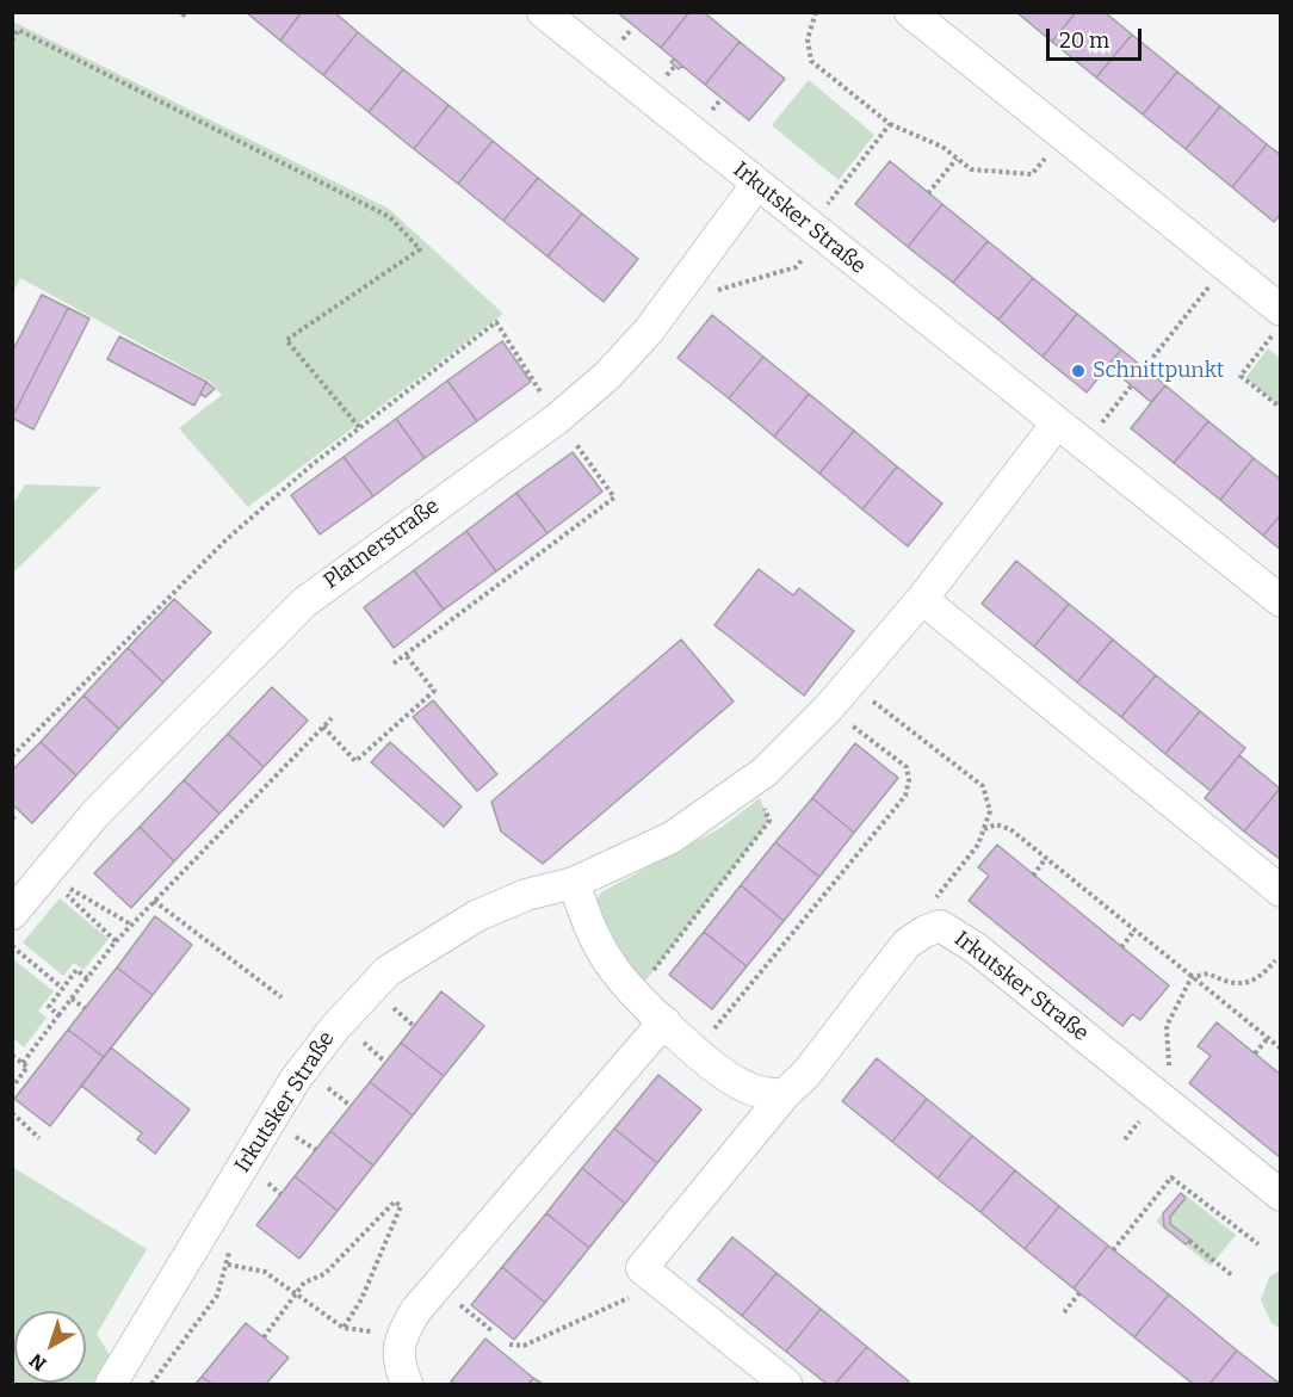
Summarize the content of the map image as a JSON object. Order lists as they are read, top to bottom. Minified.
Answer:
{"streets":{"street":["Irkutsker Straße","Platnerstraße"]},"crossings":[["Irkutsker Straße","Platnerstraße"]],"places":["Schnittpunkt"],"scale_bar":"20 m","north":"bottom left"}
